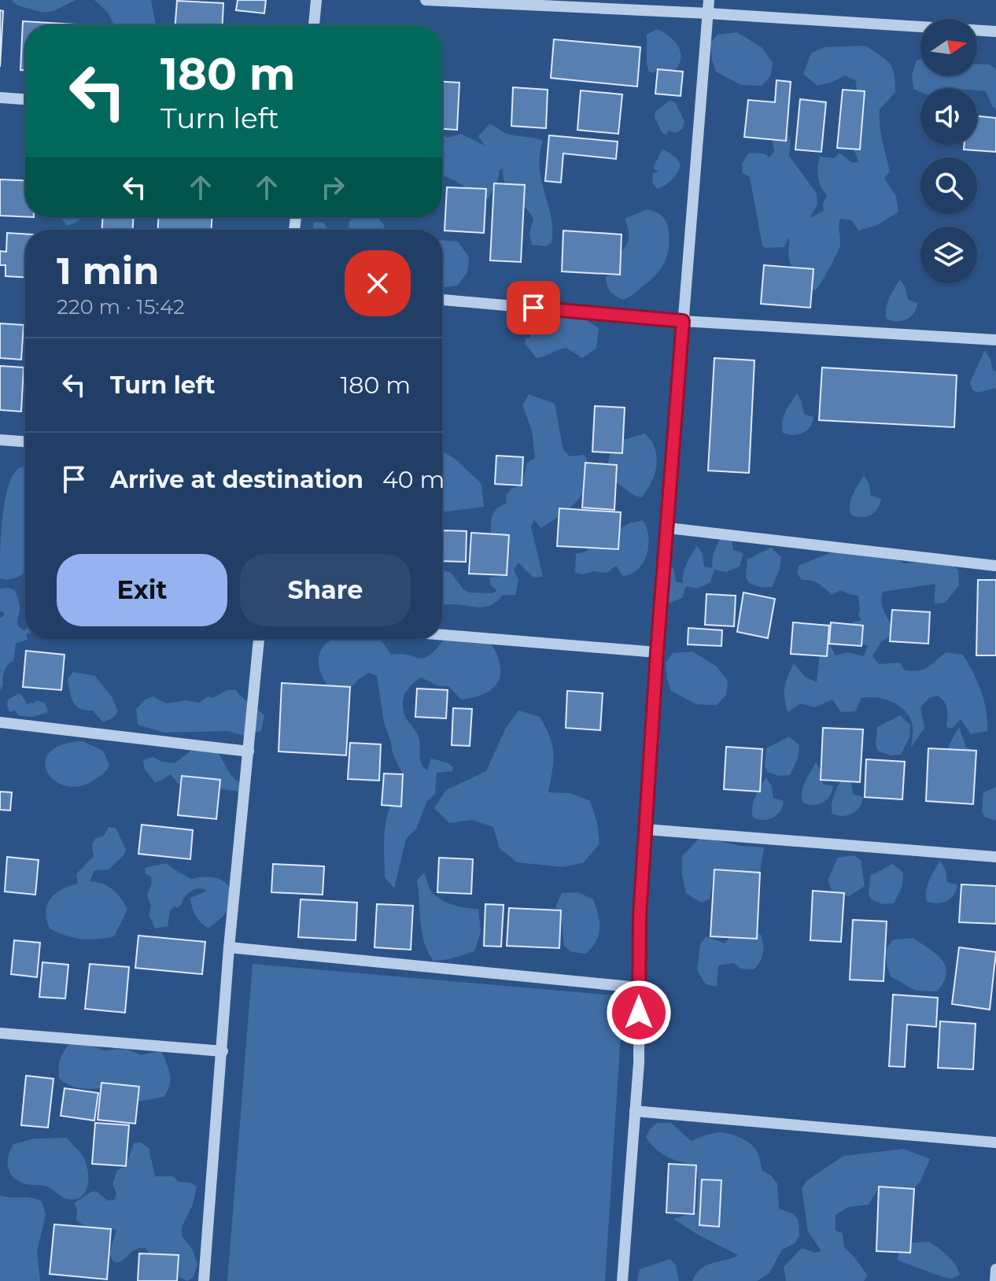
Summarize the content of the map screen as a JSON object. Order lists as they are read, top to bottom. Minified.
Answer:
{"north":"right","page":{"turn":["180 m","Turn left"],"heading":["1 min","220 m · 15:42"],"list":[{"name":"Turn left","value":"180 m"},{"name":"Arrive at destination","value":"40 m"}],"buttons":["Exit","Share"]}}
